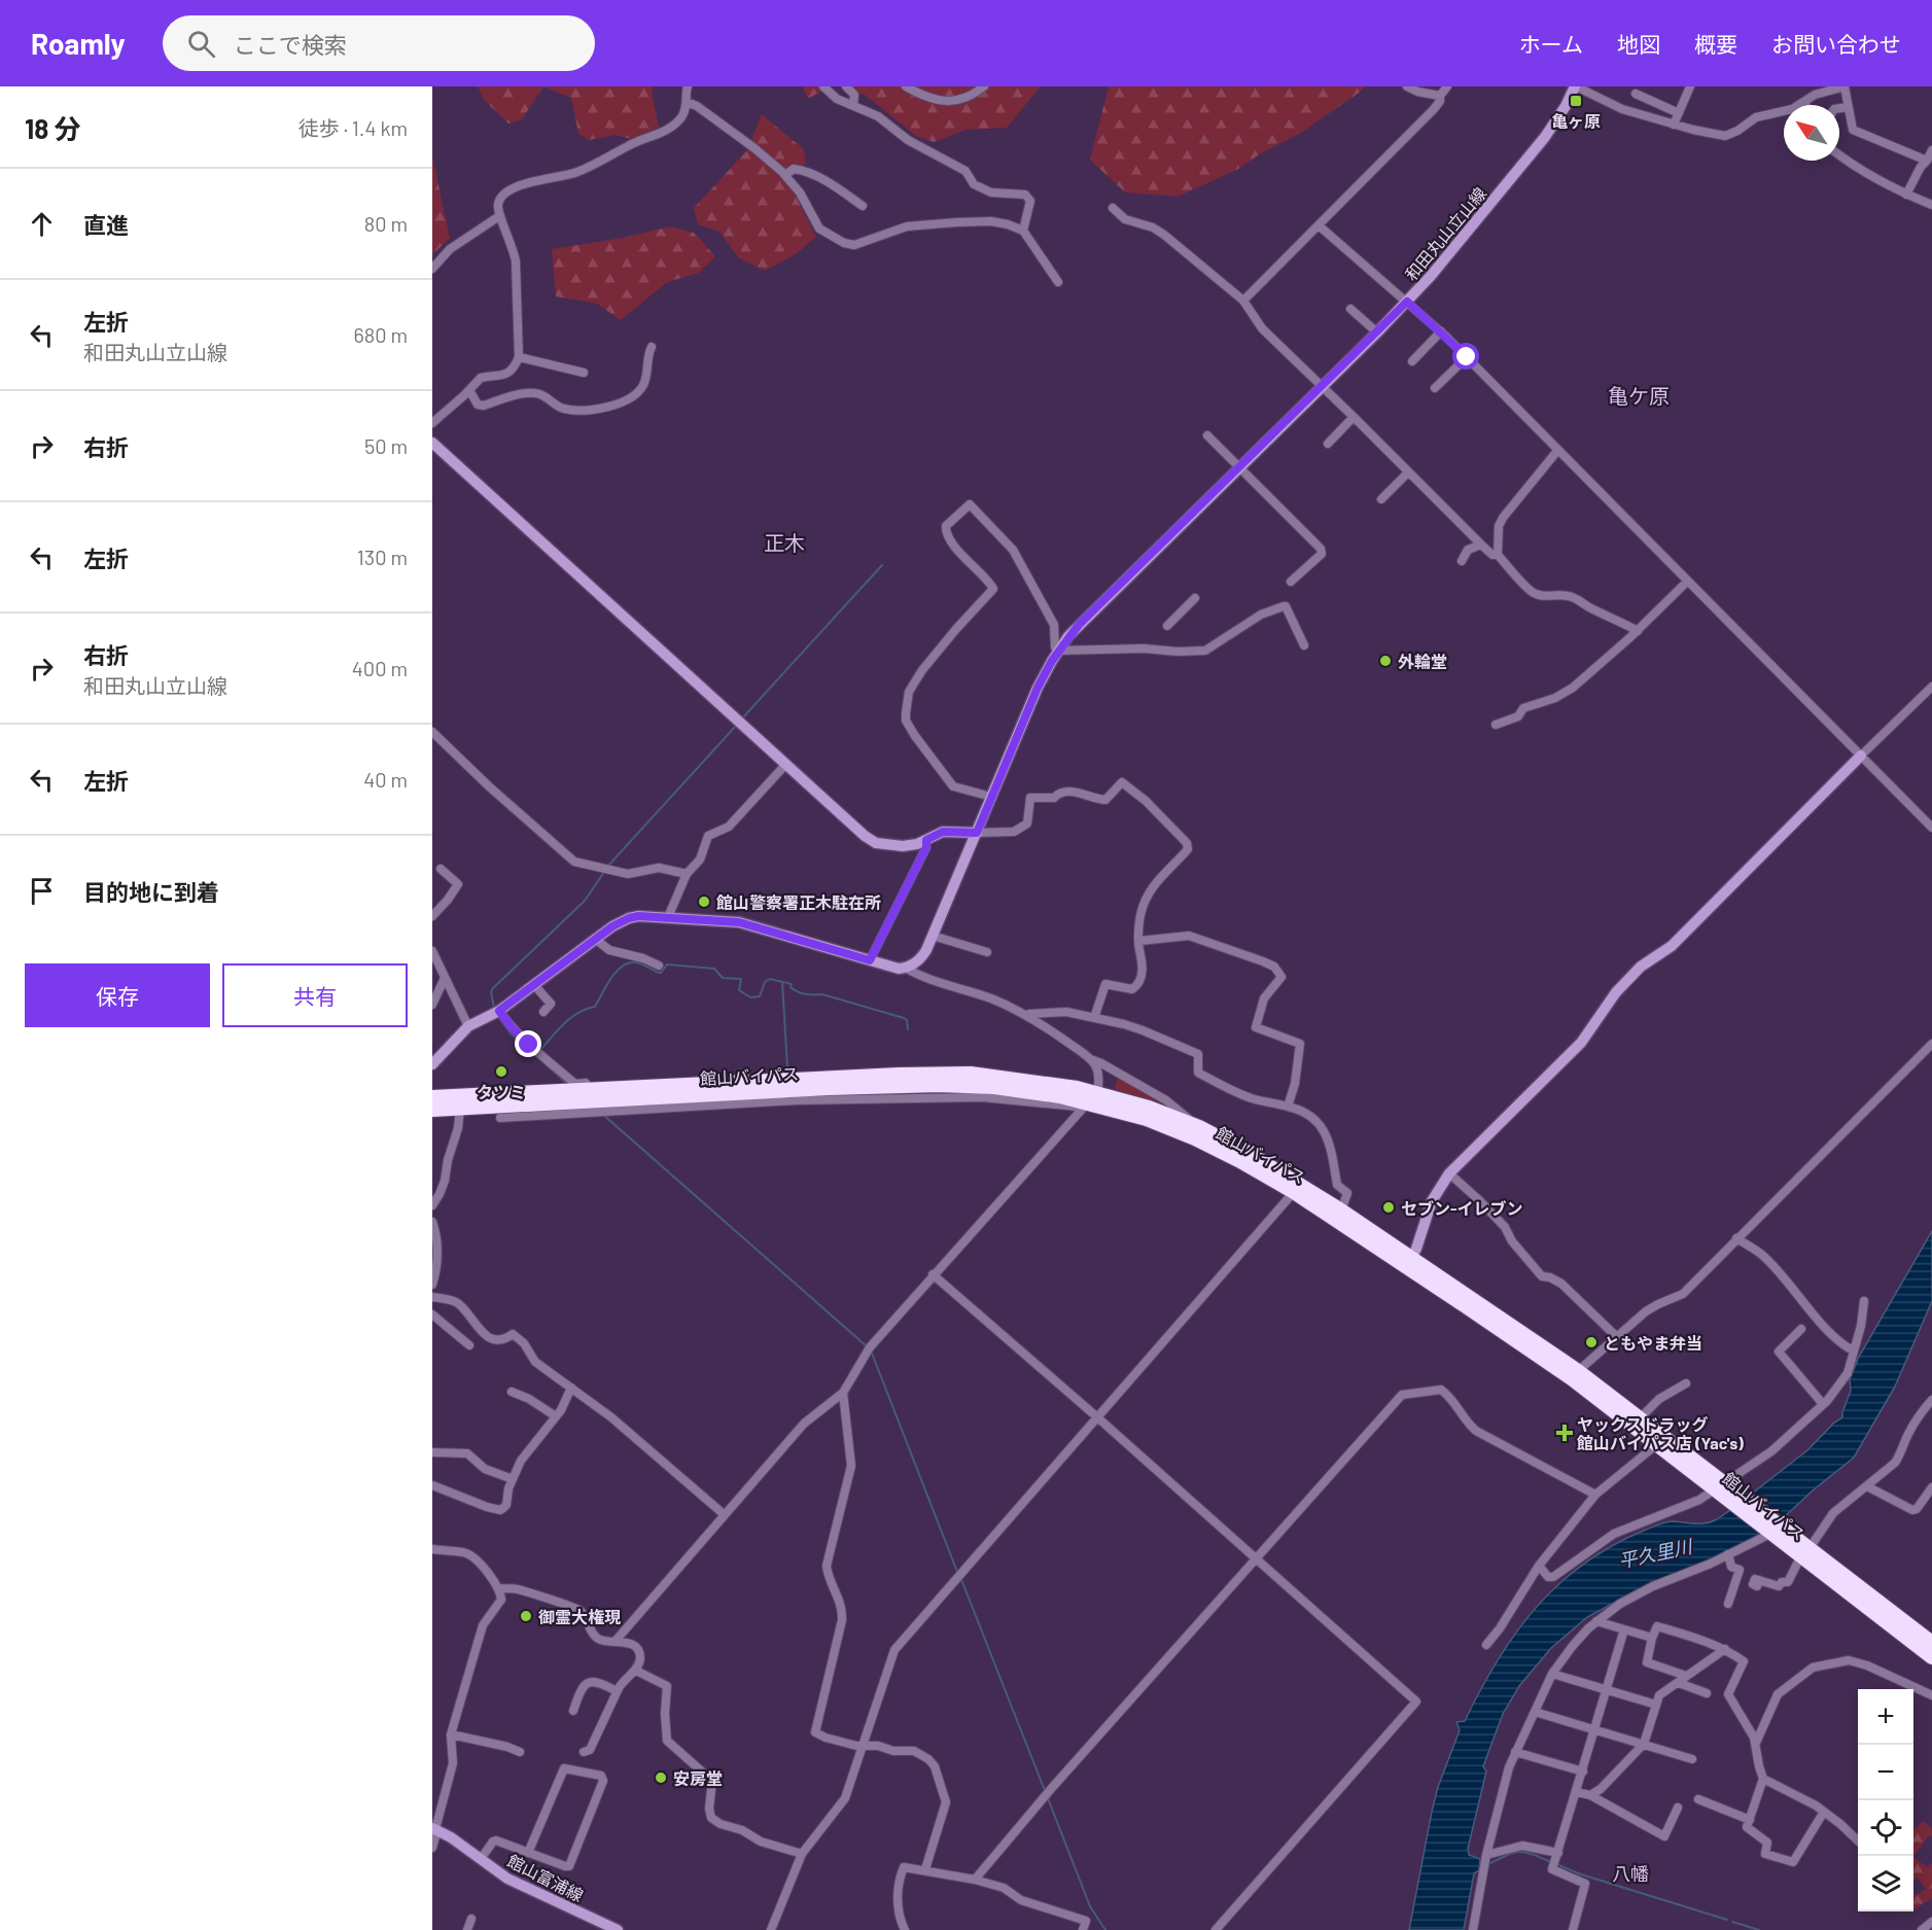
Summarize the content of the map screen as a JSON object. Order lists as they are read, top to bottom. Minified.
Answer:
{"streets":{"highway":["館山バイパス"],"main road":["和田丸山立山線","館山富浦線"]},"districts":["亀ケ原","正木","八幡"],"water":["平久里川"],"places":{"transit":["亀ヶ原"],"other":["外輪堂","館山警察署正木駐在所","タツミ","セブン-イレブン","ともやま弁当","御霊大権現","安房堂"],"health":["ヤックスドラッグ 館山バイパス店 (Yac's)"]},"north":"top left","page":{"header":"Roamly","search":"ここで検索","nav":["ホーム","地図","概要","お問い合わせ"],"heading":["18 分","徒歩 · 1.4 km"],"list":[["直進","80 m"],["左折","和田丸山立山線","680 m"],["右折","50 m"],["左折","130 m"],["右折","和田丸山立山線","400 m"],["左折","40 m"],"目的地に到着"],"buttons":["保存","共有"],"map_buttons":["+","−"]}}
